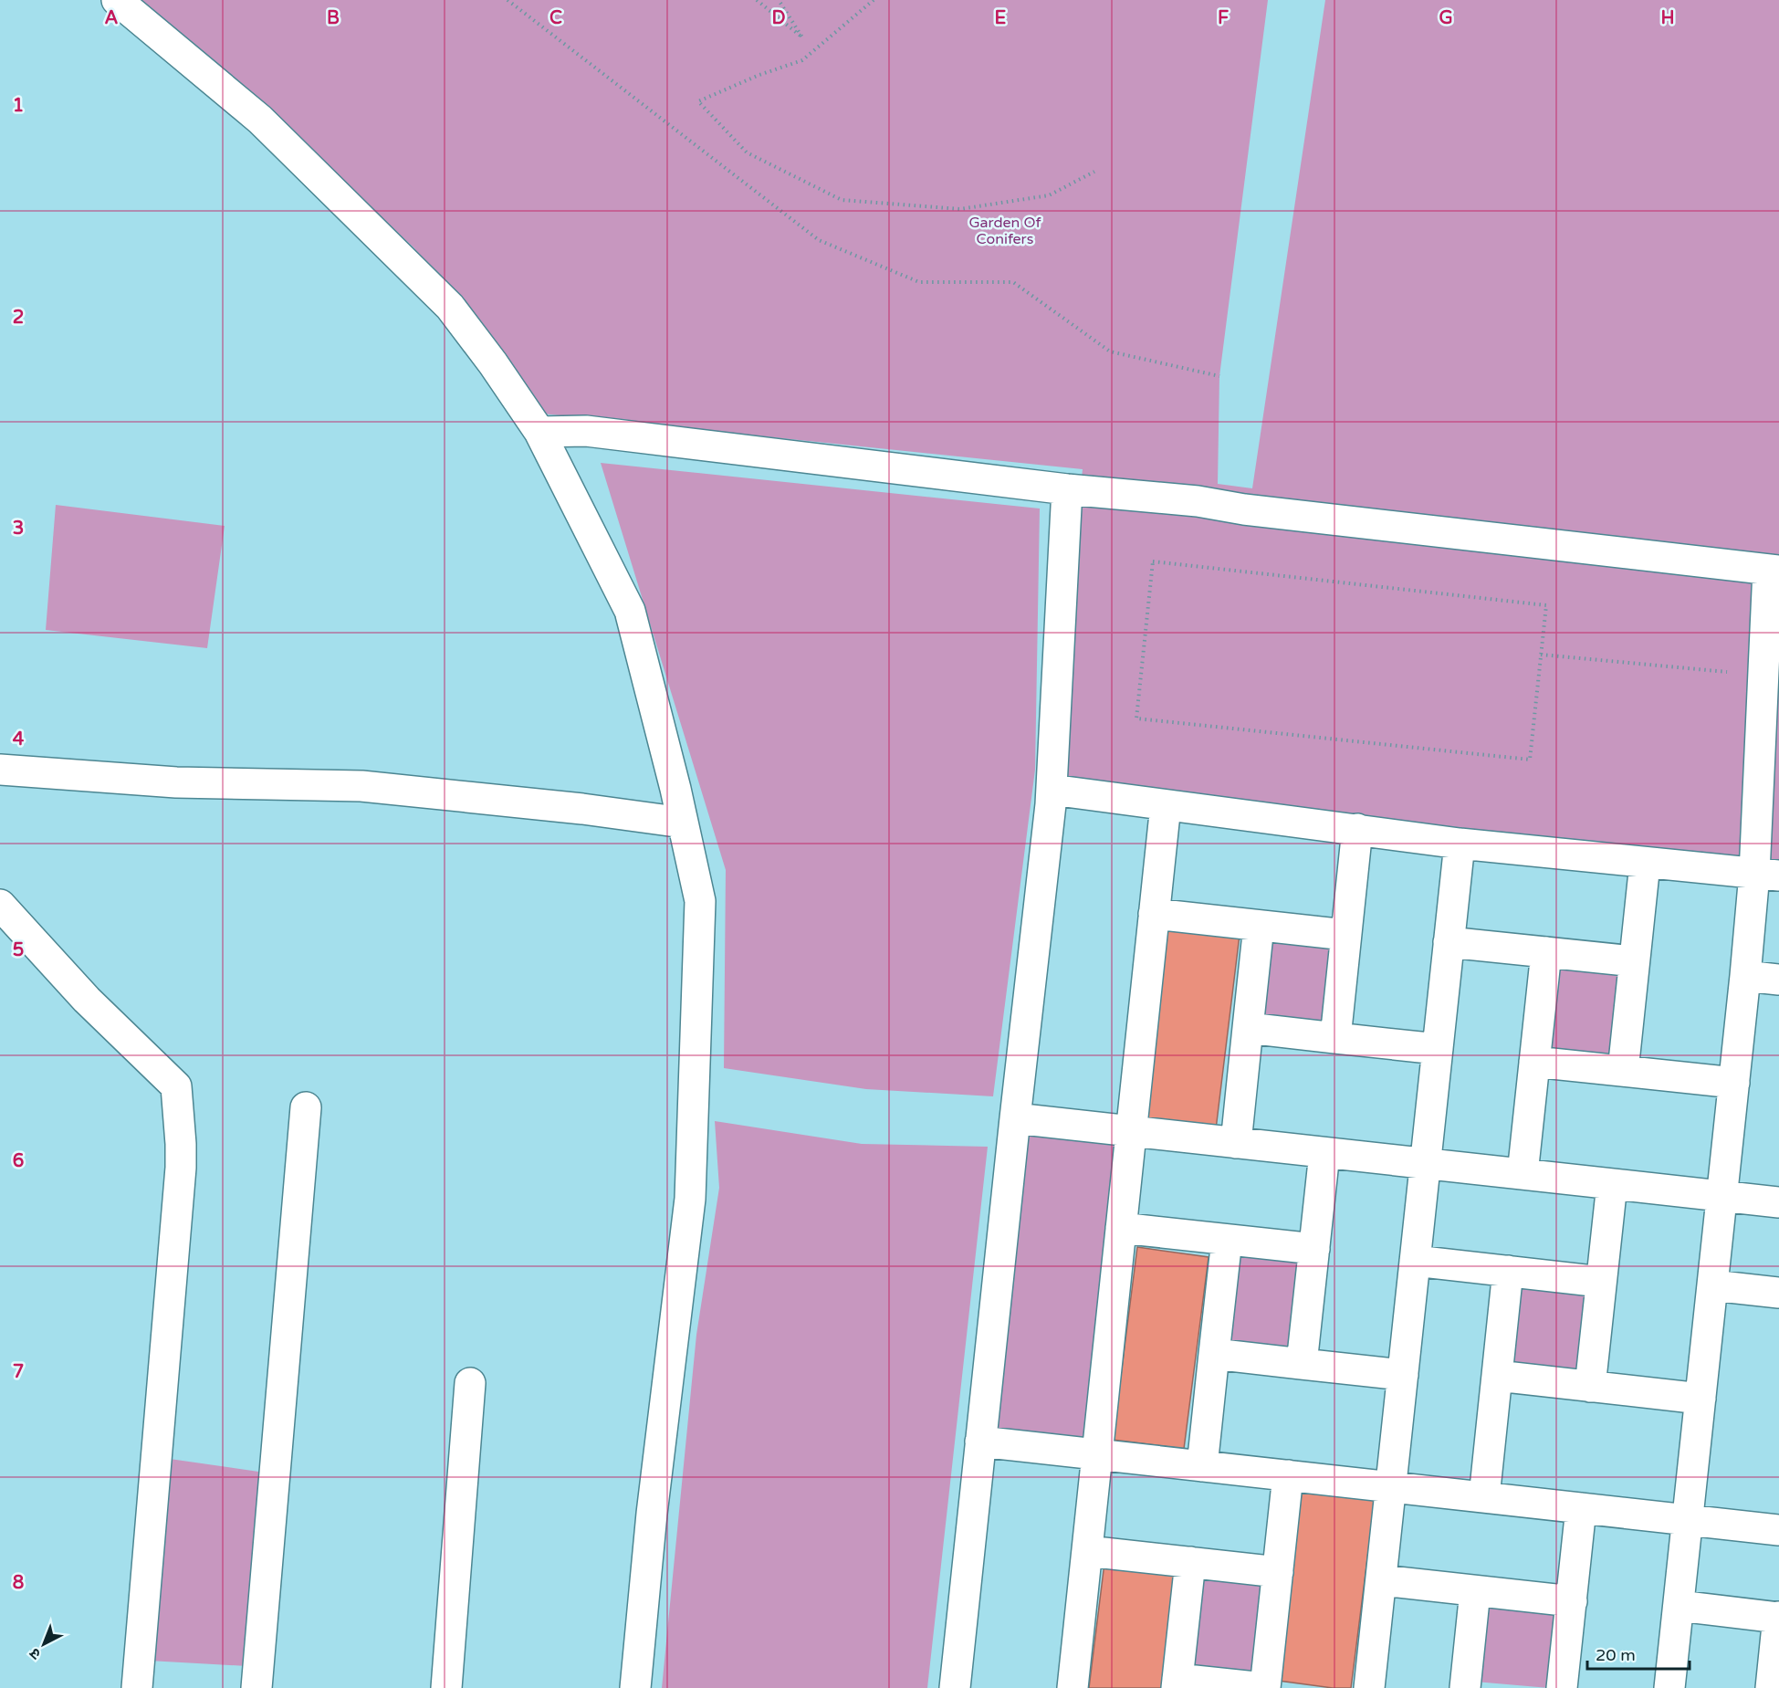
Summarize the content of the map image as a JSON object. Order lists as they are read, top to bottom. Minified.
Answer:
{"parks":["Garden Of Conifers"],"scale_bar":"20 m","north":"bottom left","grid":{"columns":["A","B","C","D","E","F","G","H"],"rows":["1","2","3","4","5","6","7","8"]}}
